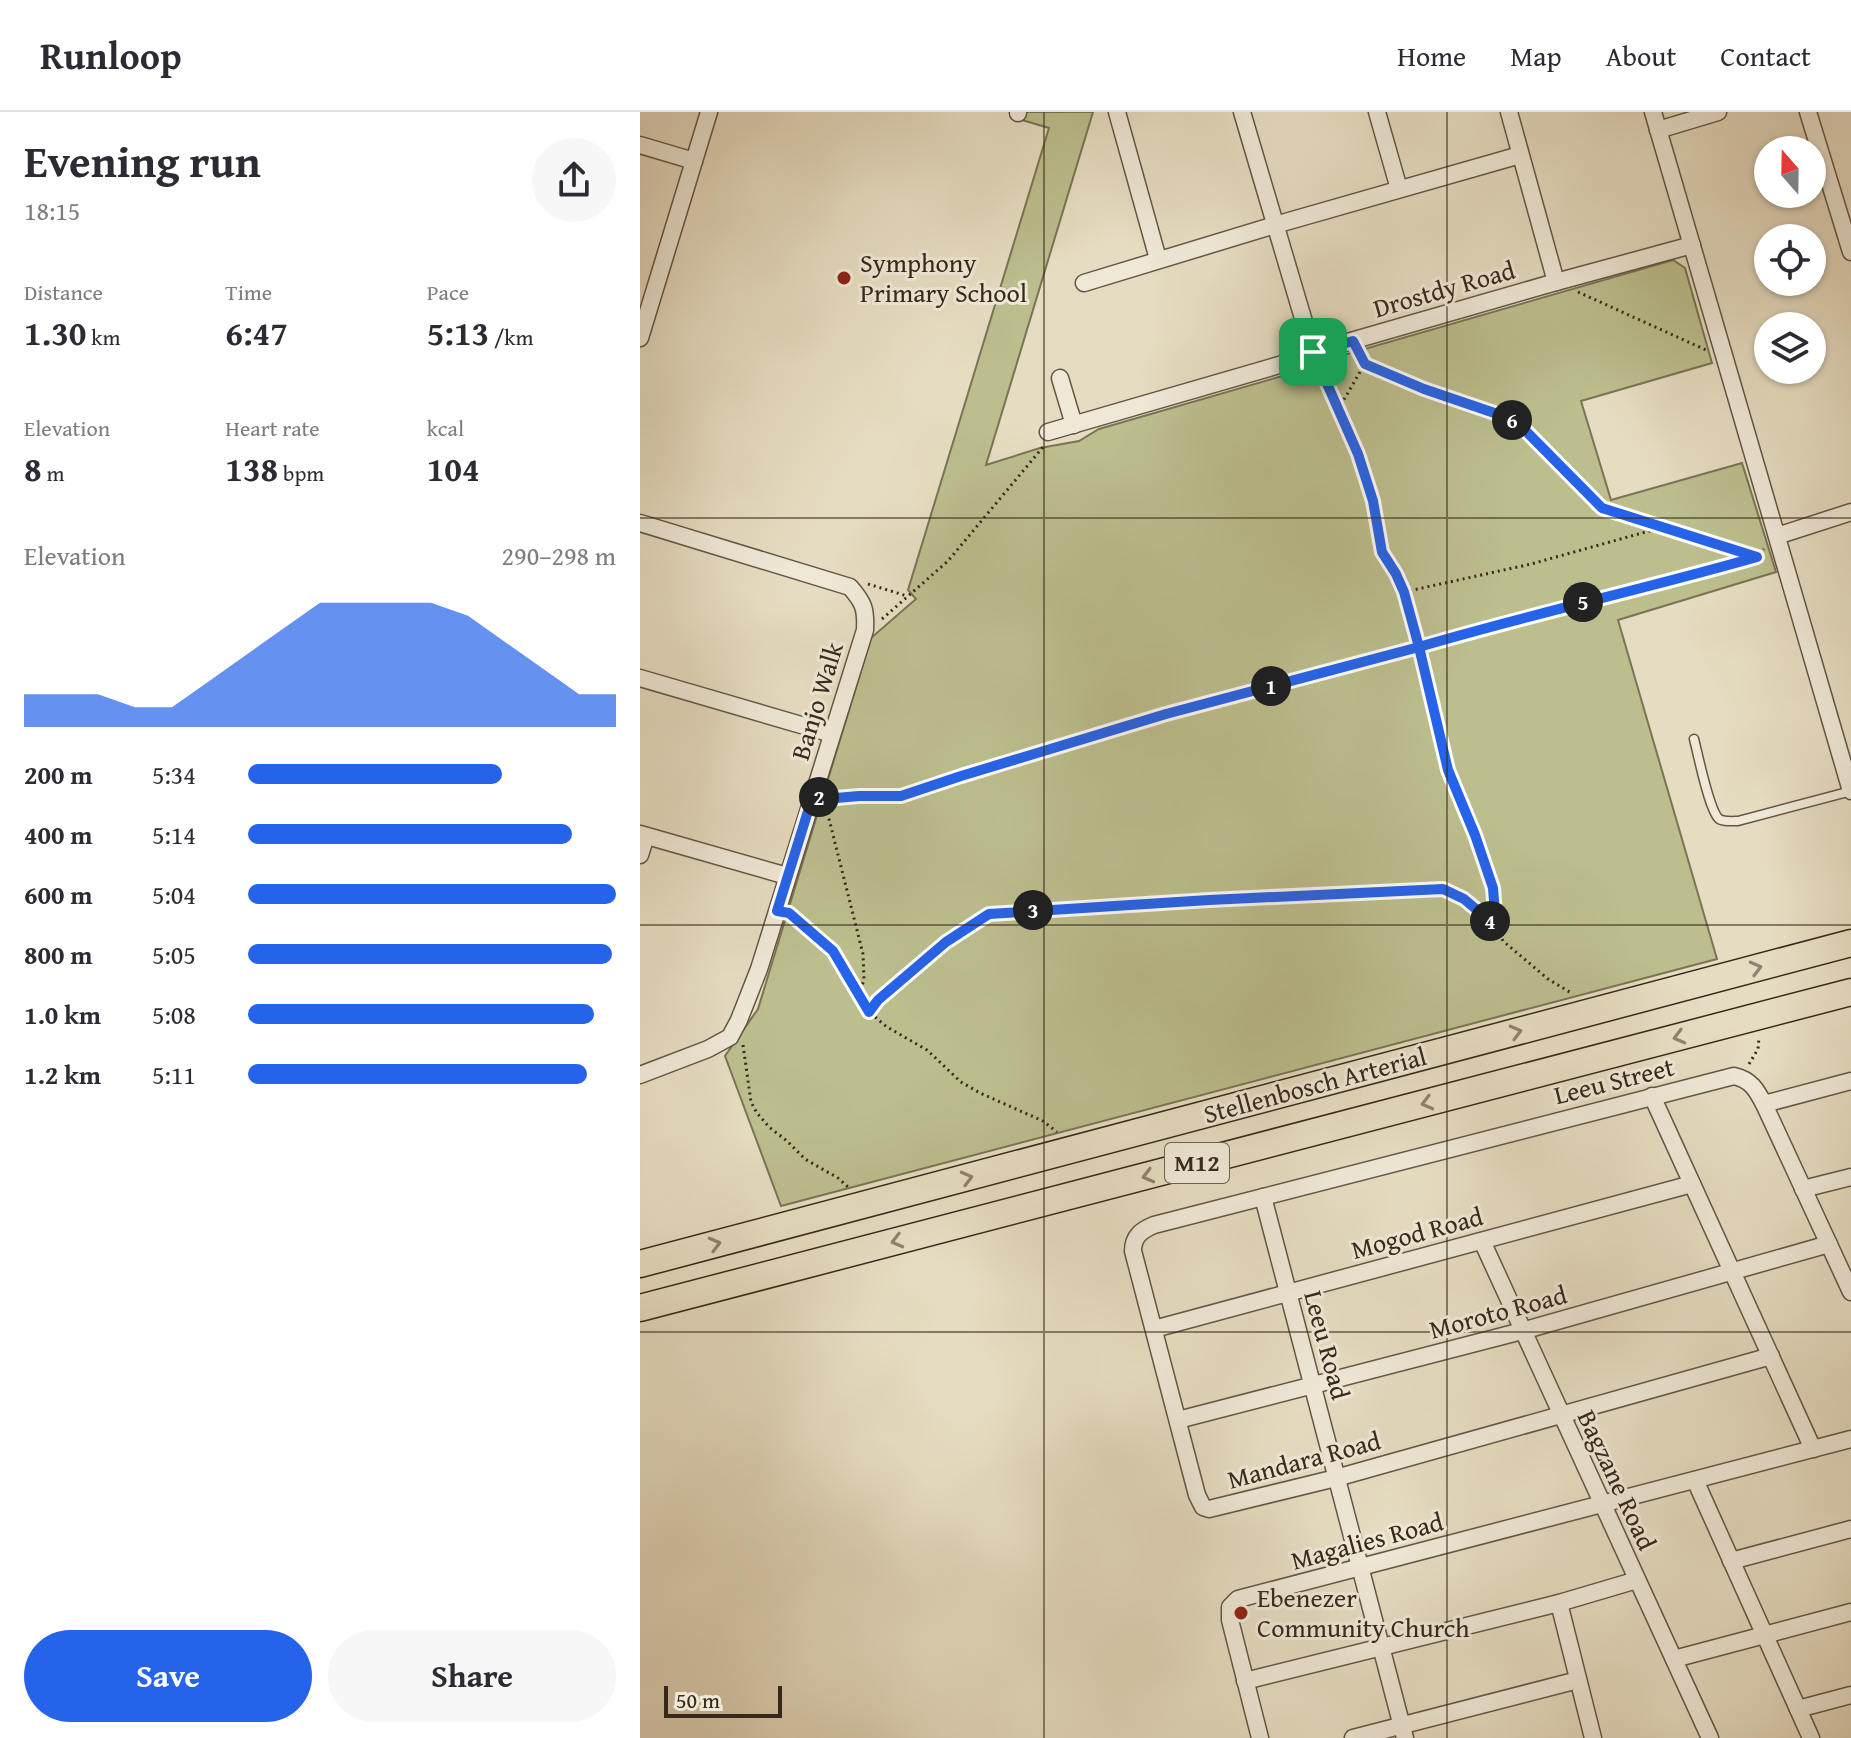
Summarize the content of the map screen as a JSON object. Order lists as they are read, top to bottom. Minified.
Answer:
{"streets":{"main road":["Stellenbosch Arterial","M12"],"street":["Drostdy Road","Banjo Walk","Leeu Street","Mogod Road","Moroto Road","Leeu Road","Mandara Road","Bagzane Road","Magalies Road"]},"crossings":[["Leeu Street","Leeu Road"],["Leeu Street","Mandara Road"],["Mogod Road","Leeu Road"],["Mogod Road","Mandara Road"],["Mogod Road","Bagzane Road"],["Moroto Road","Leeu Road"],["Moroto Road","Mandara Road"],["Moroto Road","Bagzane Road"],["Leeu Road","Mandara Road"],["Leeu Road","Magalies Road"],["Mandara Road","Bagzane Road"],["Bagzane Road","Magalies Road"]],"places":["Symphony Primary School","Ebenezer Community Church"],"scale_bar":"50 m","north":"top","page":{"header":"Runloop","nav":["Home","Map","About","Contact"],"heading":["Evening run","18:15"],"stats":[["Distance","1.30 km"],["Time","6:47"],["Pace","5:13 /km"],["Elevation","8 m"],["Heart rate","138 bpm"],["kcal","104"]],"pins":["6","5","1","2","3","4"],"chart":["Elevation","290–298 m"],"list":[{"name":"200 m","note":"5:34"},{"name":"400 m","note":"5:14"},{"name":"600 m","note":"5:04"},{"name":"800 m","note":"5:05"},{"name":"1.0 km","note":"5:08"},{"name":"1.2 km","note":"5:11"}],"buttons":["Save","Share"],"scale":"50 m"}}
